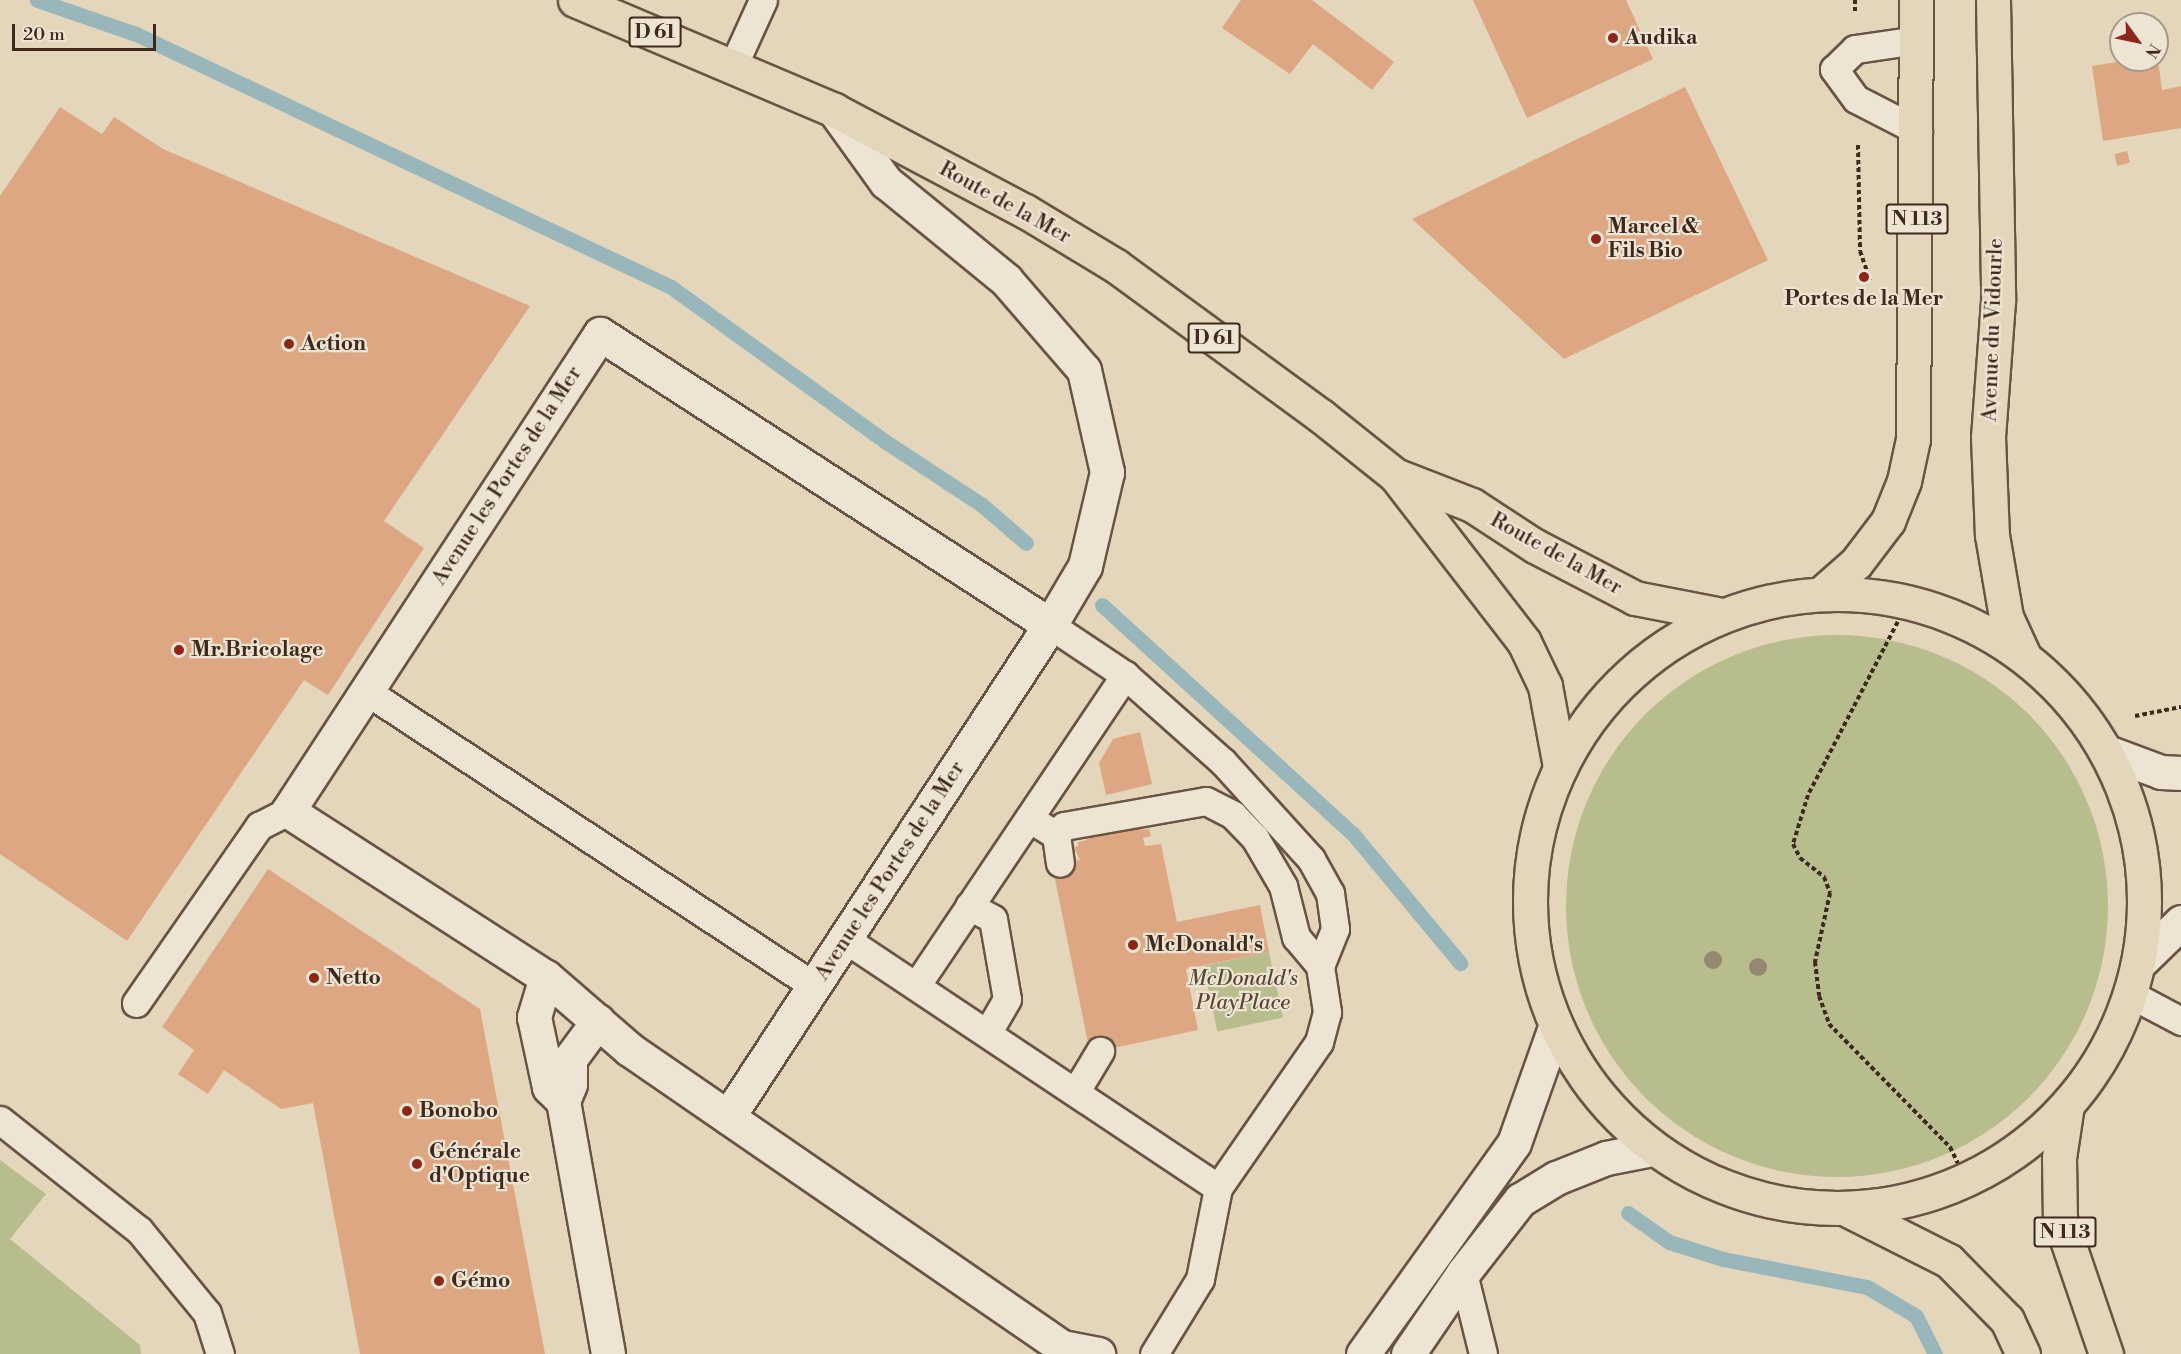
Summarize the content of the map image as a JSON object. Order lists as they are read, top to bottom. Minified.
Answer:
{"streets":{"main road":["D 61","Route de la Mer","N 113","Avenue du Vidourle"],"street":["Avenue les Portes de la Mer"]},"crossings":[["Route de la Mer","Avenue les Portes de la Mer"]],"parks":["McDonald's PlayPlace"],"places":["Audika","Marcel & Fils Bio","Portes de la Mer","Action","Mr.Bricolage","McDonald's","Netto","Bonobo","Générale d'Optique","Gémo"],"scale_bar":"20 m","north":"bottom right"}
